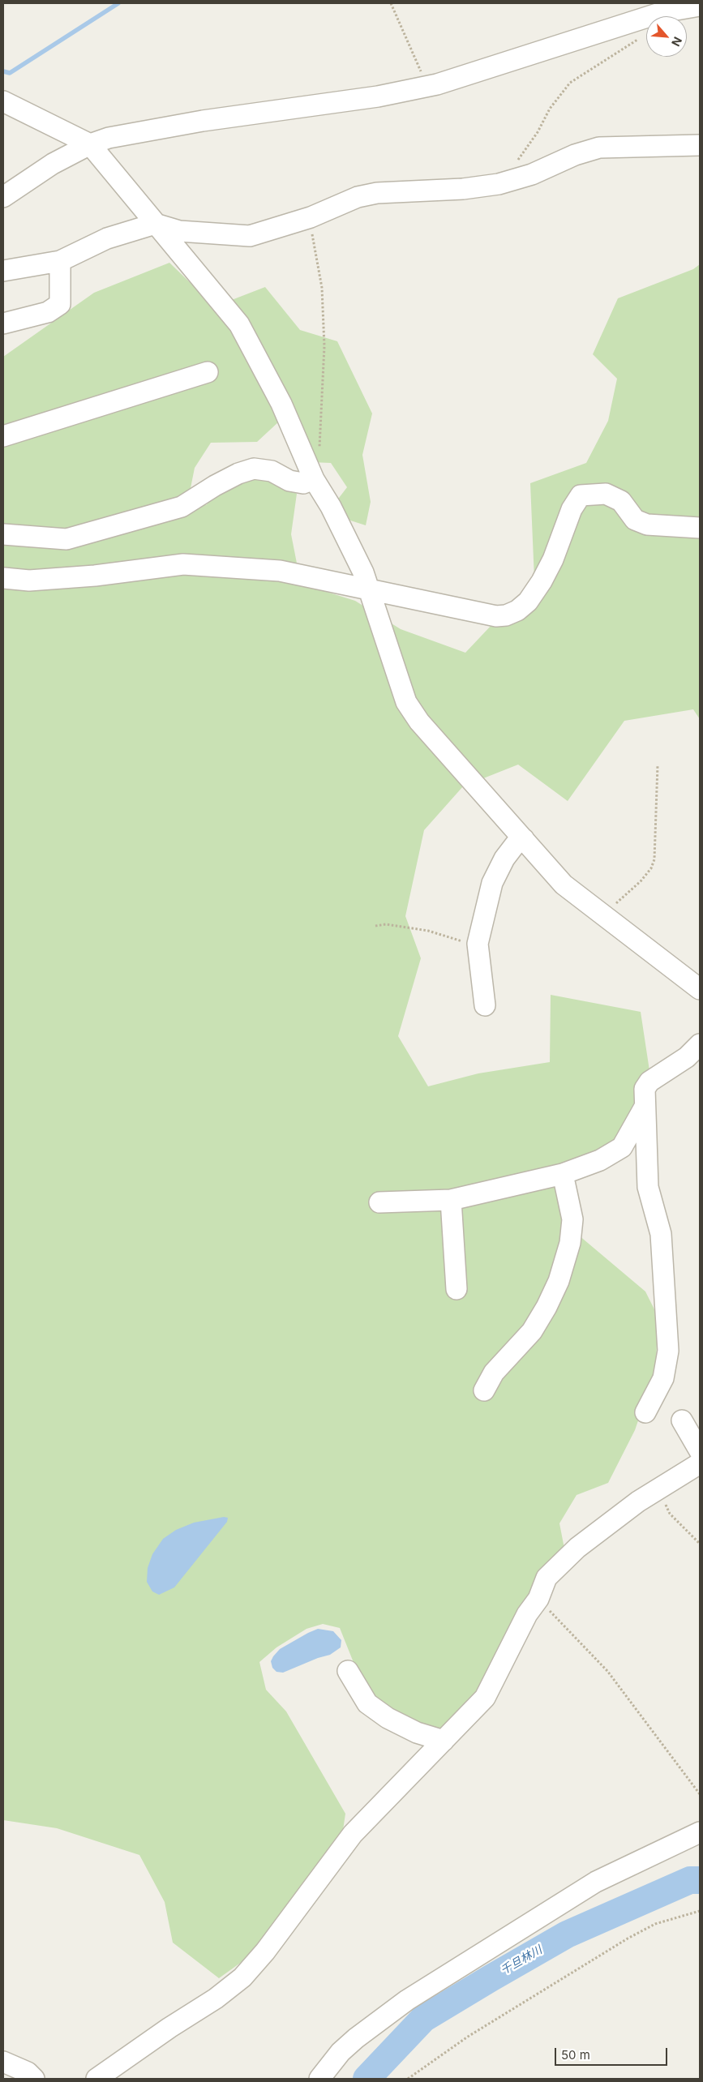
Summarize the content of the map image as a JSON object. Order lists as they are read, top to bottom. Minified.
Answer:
{"water":["千旦林川"],"scale_bar":"50 m","north":"bottom right"}
